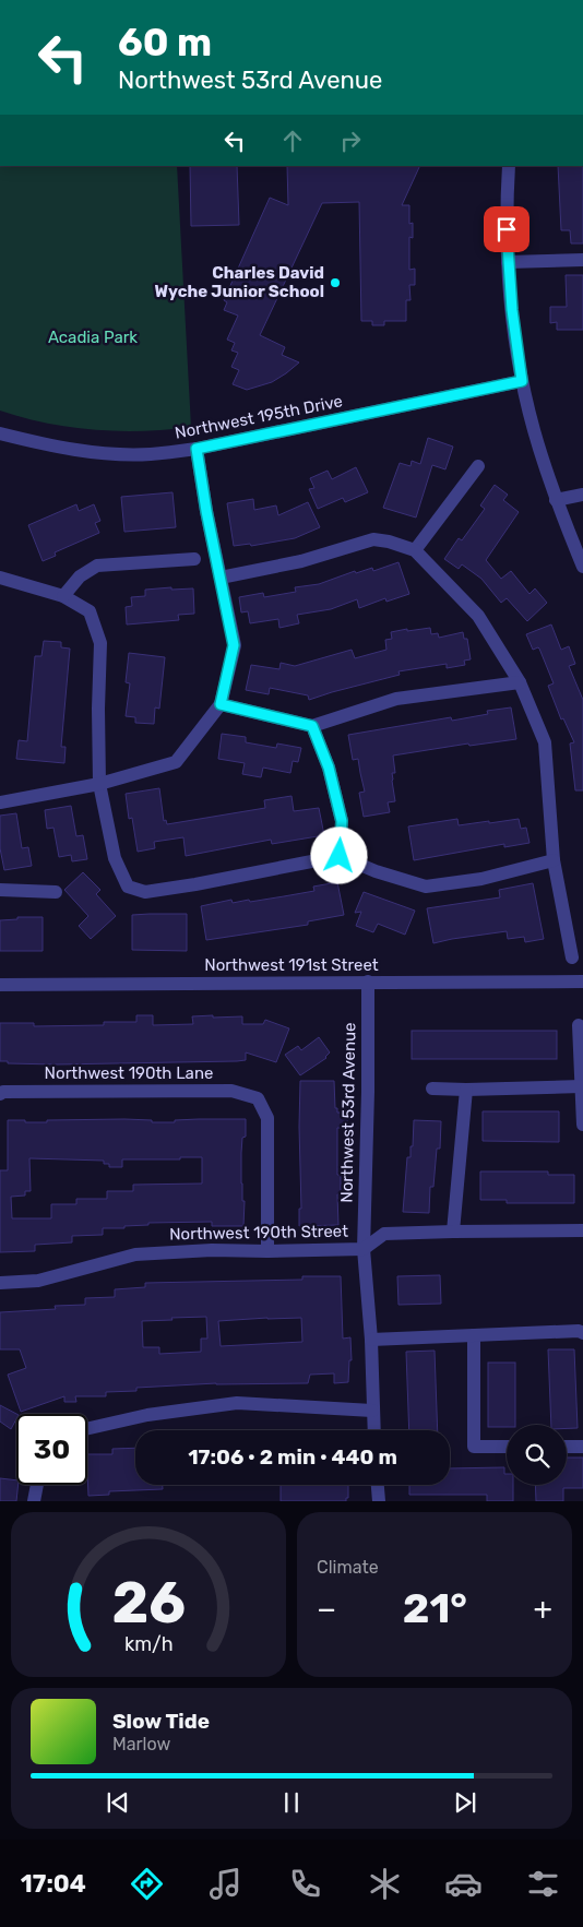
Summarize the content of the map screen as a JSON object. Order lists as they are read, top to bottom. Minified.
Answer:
{"streets":{"street":["Northwest 195th Drive","Northwest 191st Street","Northwest 190th Lane","Northwest 53rd Avenue","Northwest 190th Street"]},"crossings":[["Northwest 191st Street","Northwest 53rd Avenue"],["Northwest 190th Lane","Northwest 190th Street"],["Northwest 53rd Avenue","Northwest 190th Street"]],"parks":["Acadia Park"],"places":["Charles David Wyche Junior School"],"page":{"turn":["60 m","Northwest 53rd Avenue"],"limit":"30","trip":"17:06 · 2 min · 440 m","tile":"Climate","heat":["−","21°","+"],"song":["Slow Tide","Marlow"],"tabs":"17:04","gauge":["26","km/h"]}}
